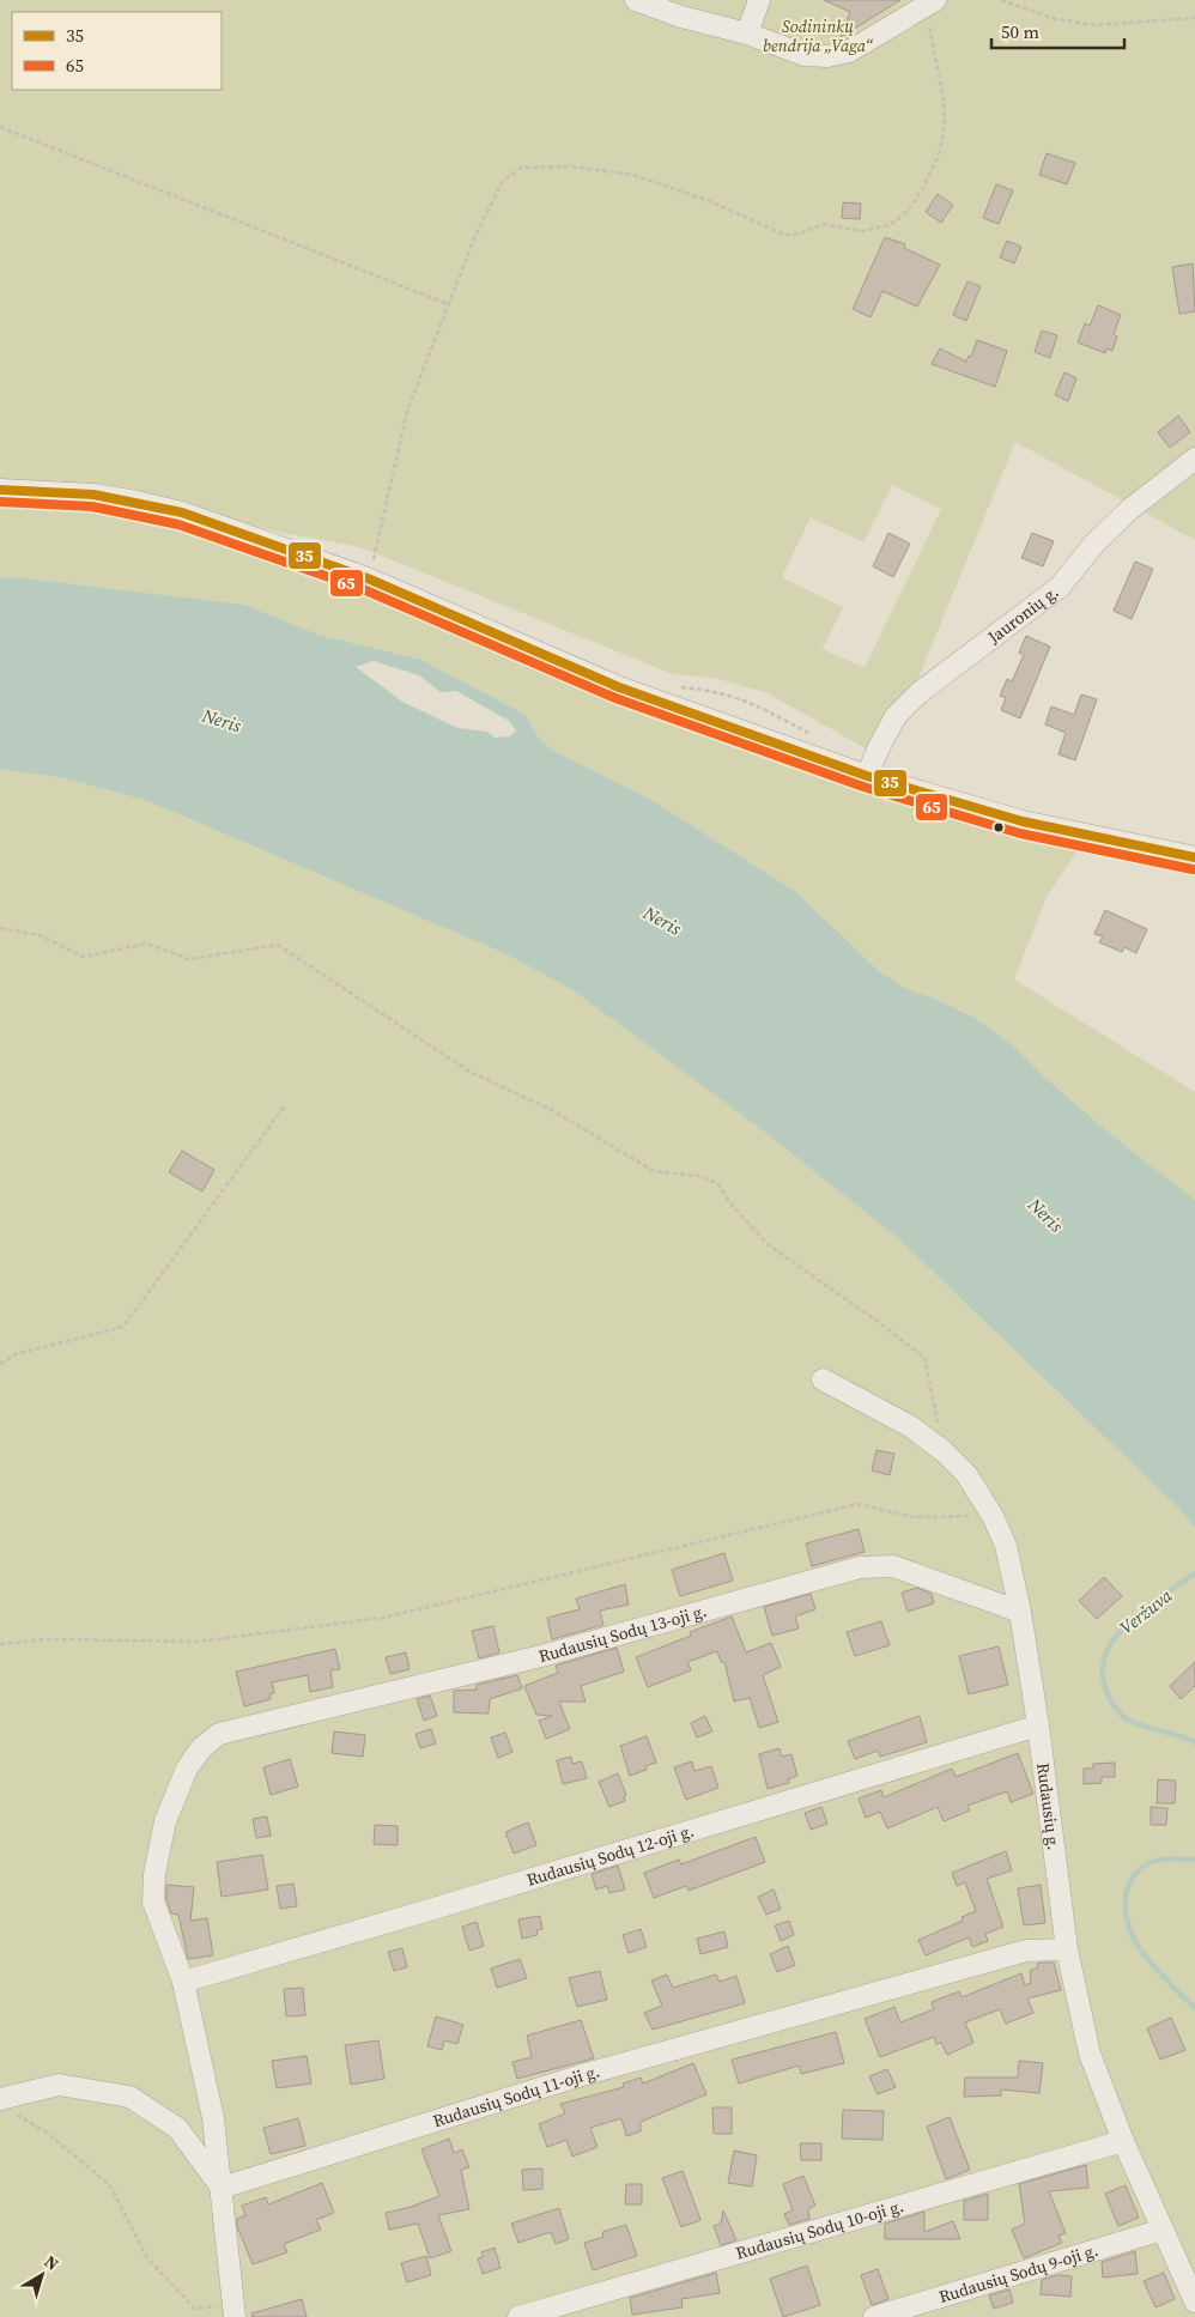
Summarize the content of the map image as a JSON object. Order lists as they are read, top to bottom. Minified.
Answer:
{"streets":{"street":["Jauronių g.","Rudausių Sodų 13-oji g.","Rudausių g.","Rudausių Sodų 12-oji g.","Rudausių Sodų 11-oji g.","Rudausių Sodų 10-oji g.","Rudausių Sodų 9-oji g."]},"crossings":[["Rudausių Sodų 13-oji g.","Rudausių g."],["Rudausių Sodų 13-oji g.","Rudausių Sodų 12-oji g."],["Rudausių g.","Rudausių Sodų 12-oji g."],["Rudausių g.","Rudausių Sodų 11-oji g."],["Rudausių g.","Rudausių Sodų 10-oji g."],["Rudausių g.","Rudausių Sodų 9-oji g."]],"water":["Neris","Veržuva"],"parks":["Sodininkų bendrija „Vaga“"],"lines":["transit line 35","transit line 65"],"legend":["35","65"],"scale_bar":"50 m","north":"top right"}
